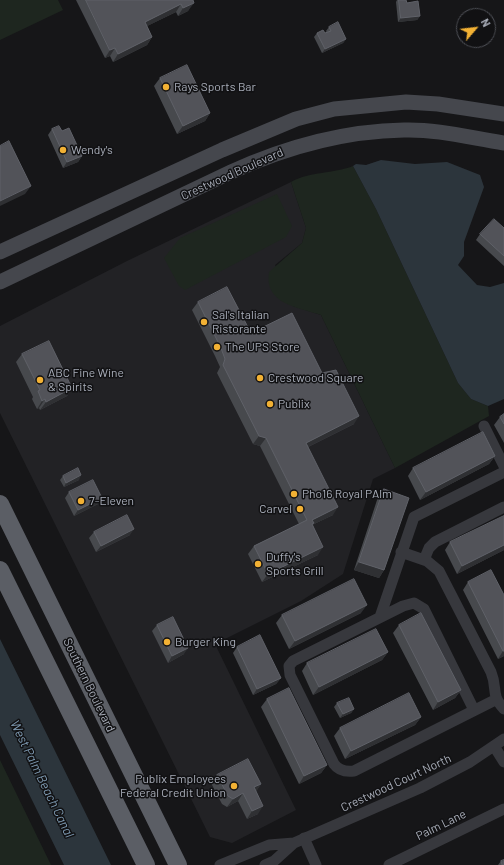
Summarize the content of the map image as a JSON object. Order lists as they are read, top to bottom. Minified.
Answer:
{"streets":{"highway":["Southern Boulevard"],"main road":["Crestwood Boulevard"],"street":["Crestwood Court North","Palm Lane"]},"water":["West Palm Beach Canal"],"places":["Rays Sports Bar","Wendy's","Sal's Italian Ristorante","The UPS Store","Crestwood Square","ABC Fine Wine & Spirits","Publix","Pho16 Royal PAlm","7-Eleven","Carvel","Duffy's Sports Grill","Burger King","Publix Employees Federal Credit Union"],"north":"top right"}
